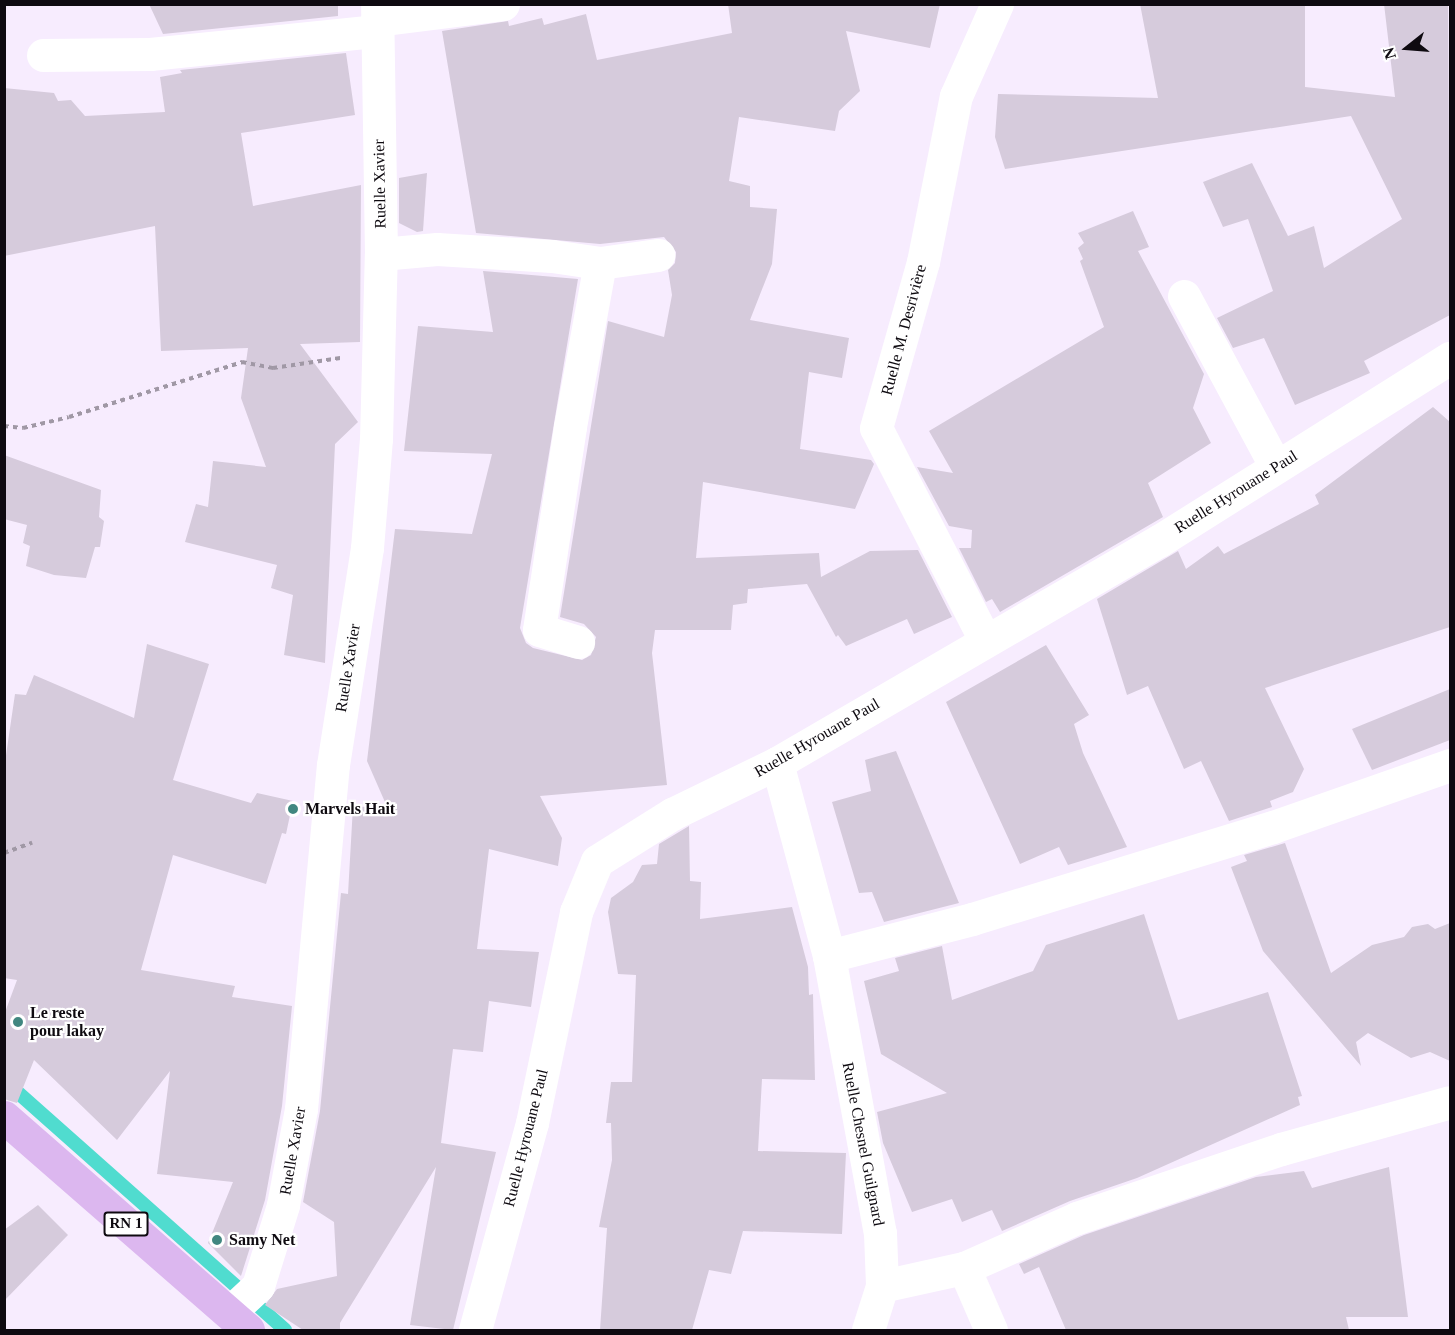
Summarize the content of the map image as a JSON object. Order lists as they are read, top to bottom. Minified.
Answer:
{"streets":{"main road":["RN 1"],"street":["Ruelle Xavier","Ruelle M. Desrivière","Ruelle Hyrouane Paul","Ruelle Chesnel Guilgnard"]},"crossings":[["Ruelle Xavier","RN 1"],["Ruelle M. Desrivière","Ruelle Hyrouane Paul"],["Ruelle Hyrouane Paul","Ruelle Chesnel Guilgnard"]],"places":["Marvels Hait","Le reste pour lakay","Samy Net"],"north":"left"}
